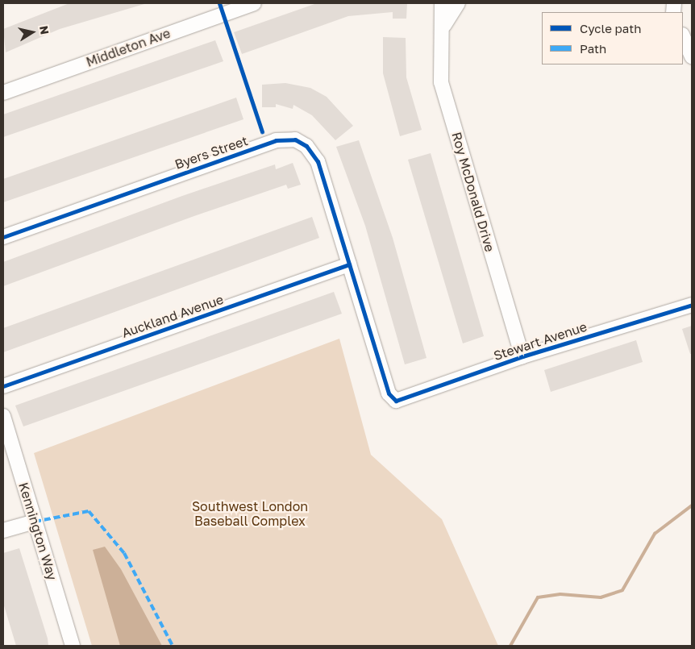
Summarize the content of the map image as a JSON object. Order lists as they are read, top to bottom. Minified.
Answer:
{"streets":{"street":["Middleton Ave","Byers Street","Roy McDonald Drive","Auckland Avenue","Stewart Avenue","Kennington Way"]},"crossings":[["Byers Street","Auckland Avenue"],["Byers Street","Stewart Avenue"],["Roy McDonald Drive","Stewart Avenue"]],"parks":["Southwest London Baseball Complex"],"legend":["Cycle path","Path"],"north":"right"}
